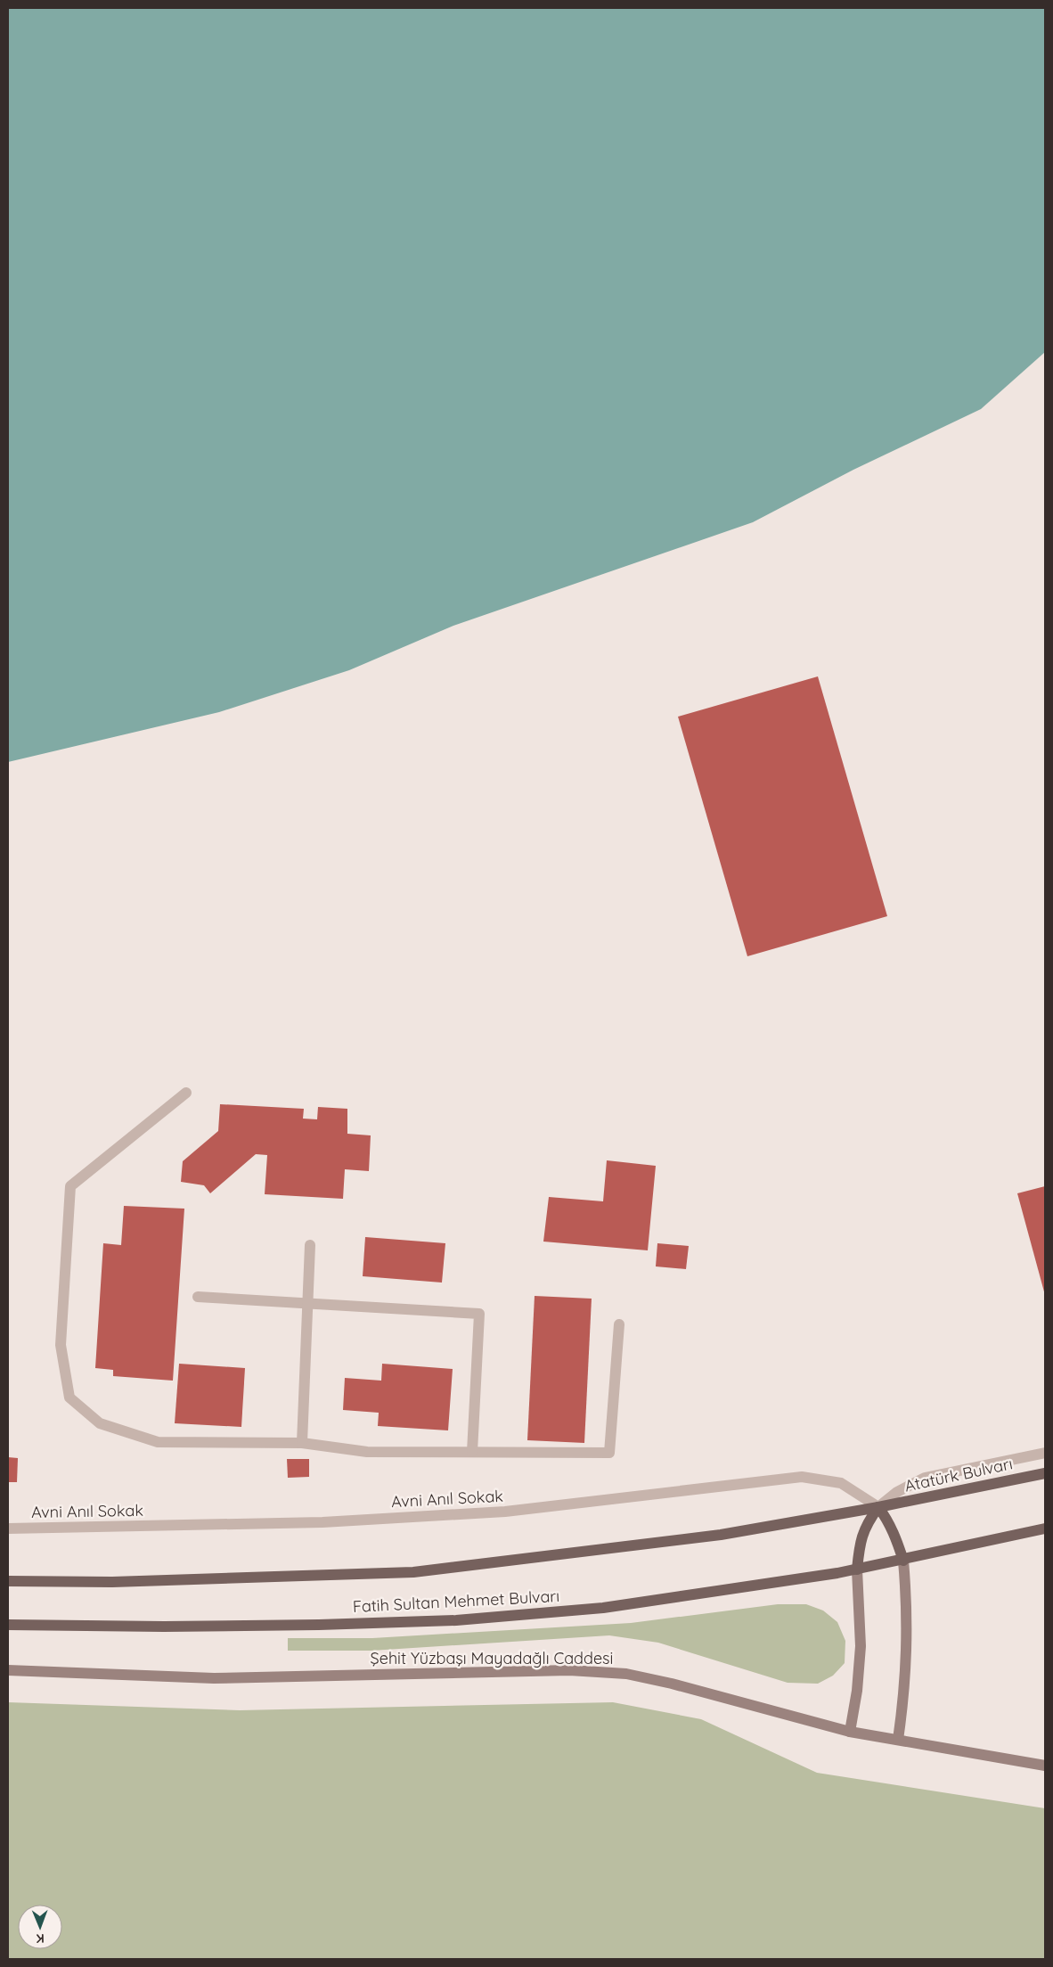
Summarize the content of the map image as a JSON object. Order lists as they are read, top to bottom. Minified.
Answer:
{"streets":{"main road":["Atatürk Bulvarı","Fatih Sultan Mehmet Bulvarı"],"street":["Avni Anıl Sokak","Şehit Yüzbaşı Mayadağlı Caddesi"]},"crossings":[["Atatürk Bulvarı","Avni Anıl Sokak"],["Atatürk Bulvarı","Fatih Sultan Mehmet Bulvarı"],["Avni Anıl Sokak","Fatih Sultan Mehmet Bulvarı"]],"north":"bottom"}
